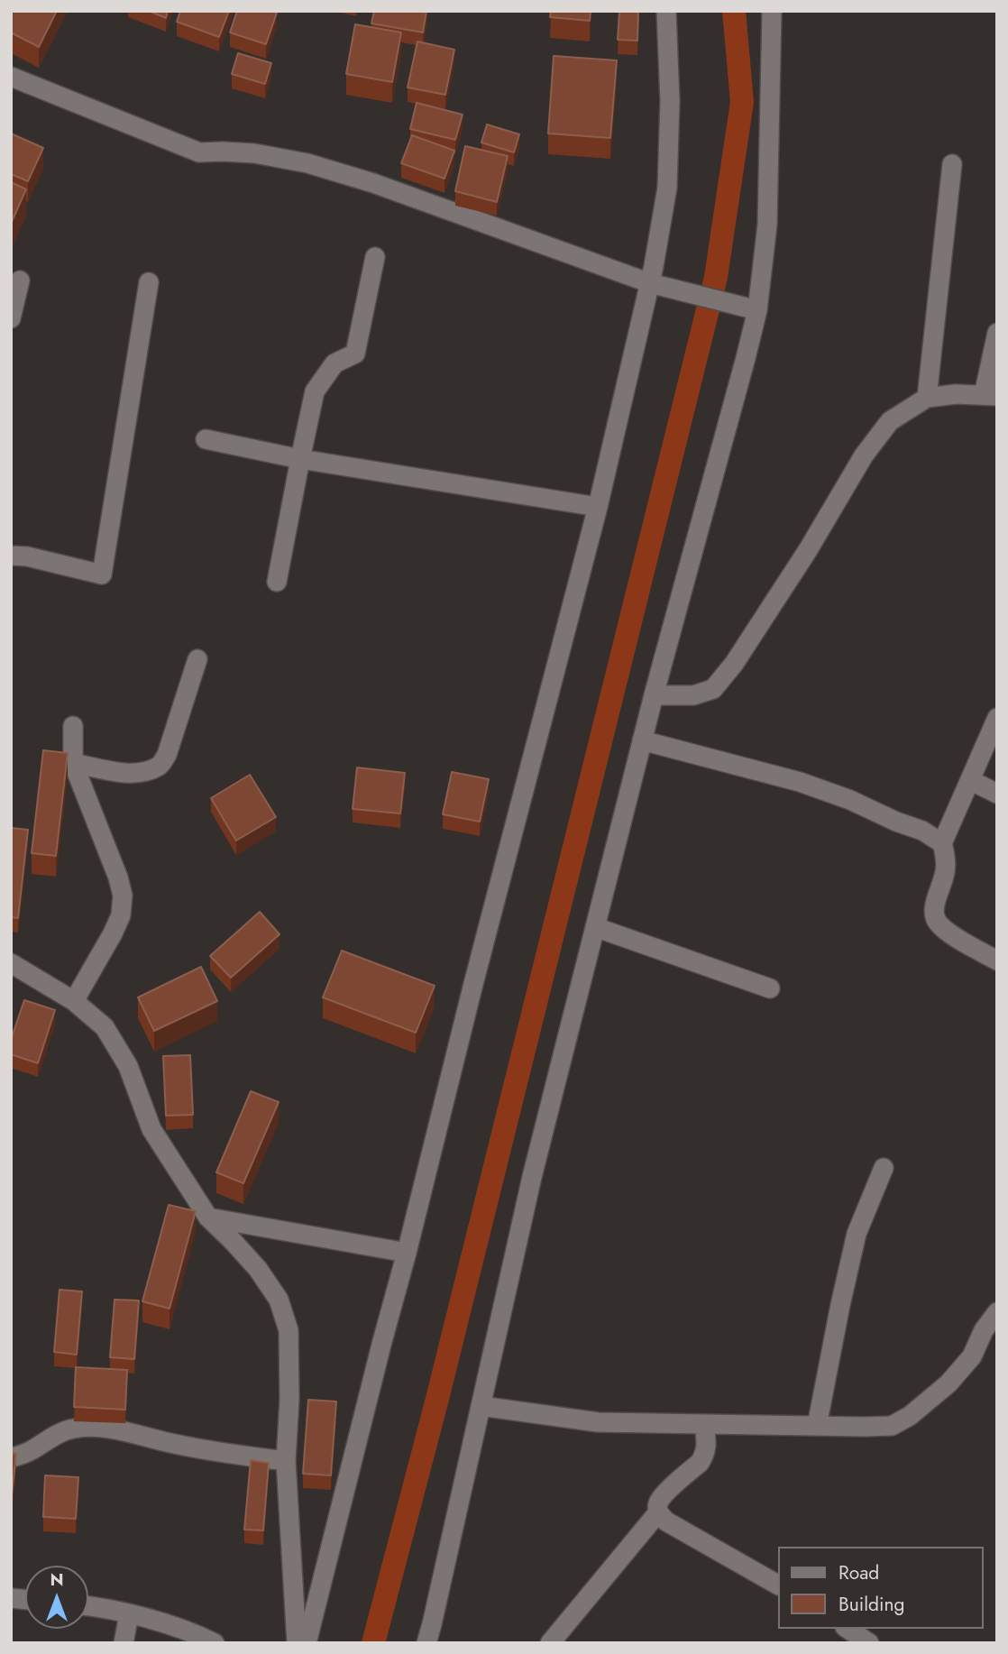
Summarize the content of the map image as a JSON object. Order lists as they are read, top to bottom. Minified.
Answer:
{"legend":["Road","Building"],"north":"top"}
